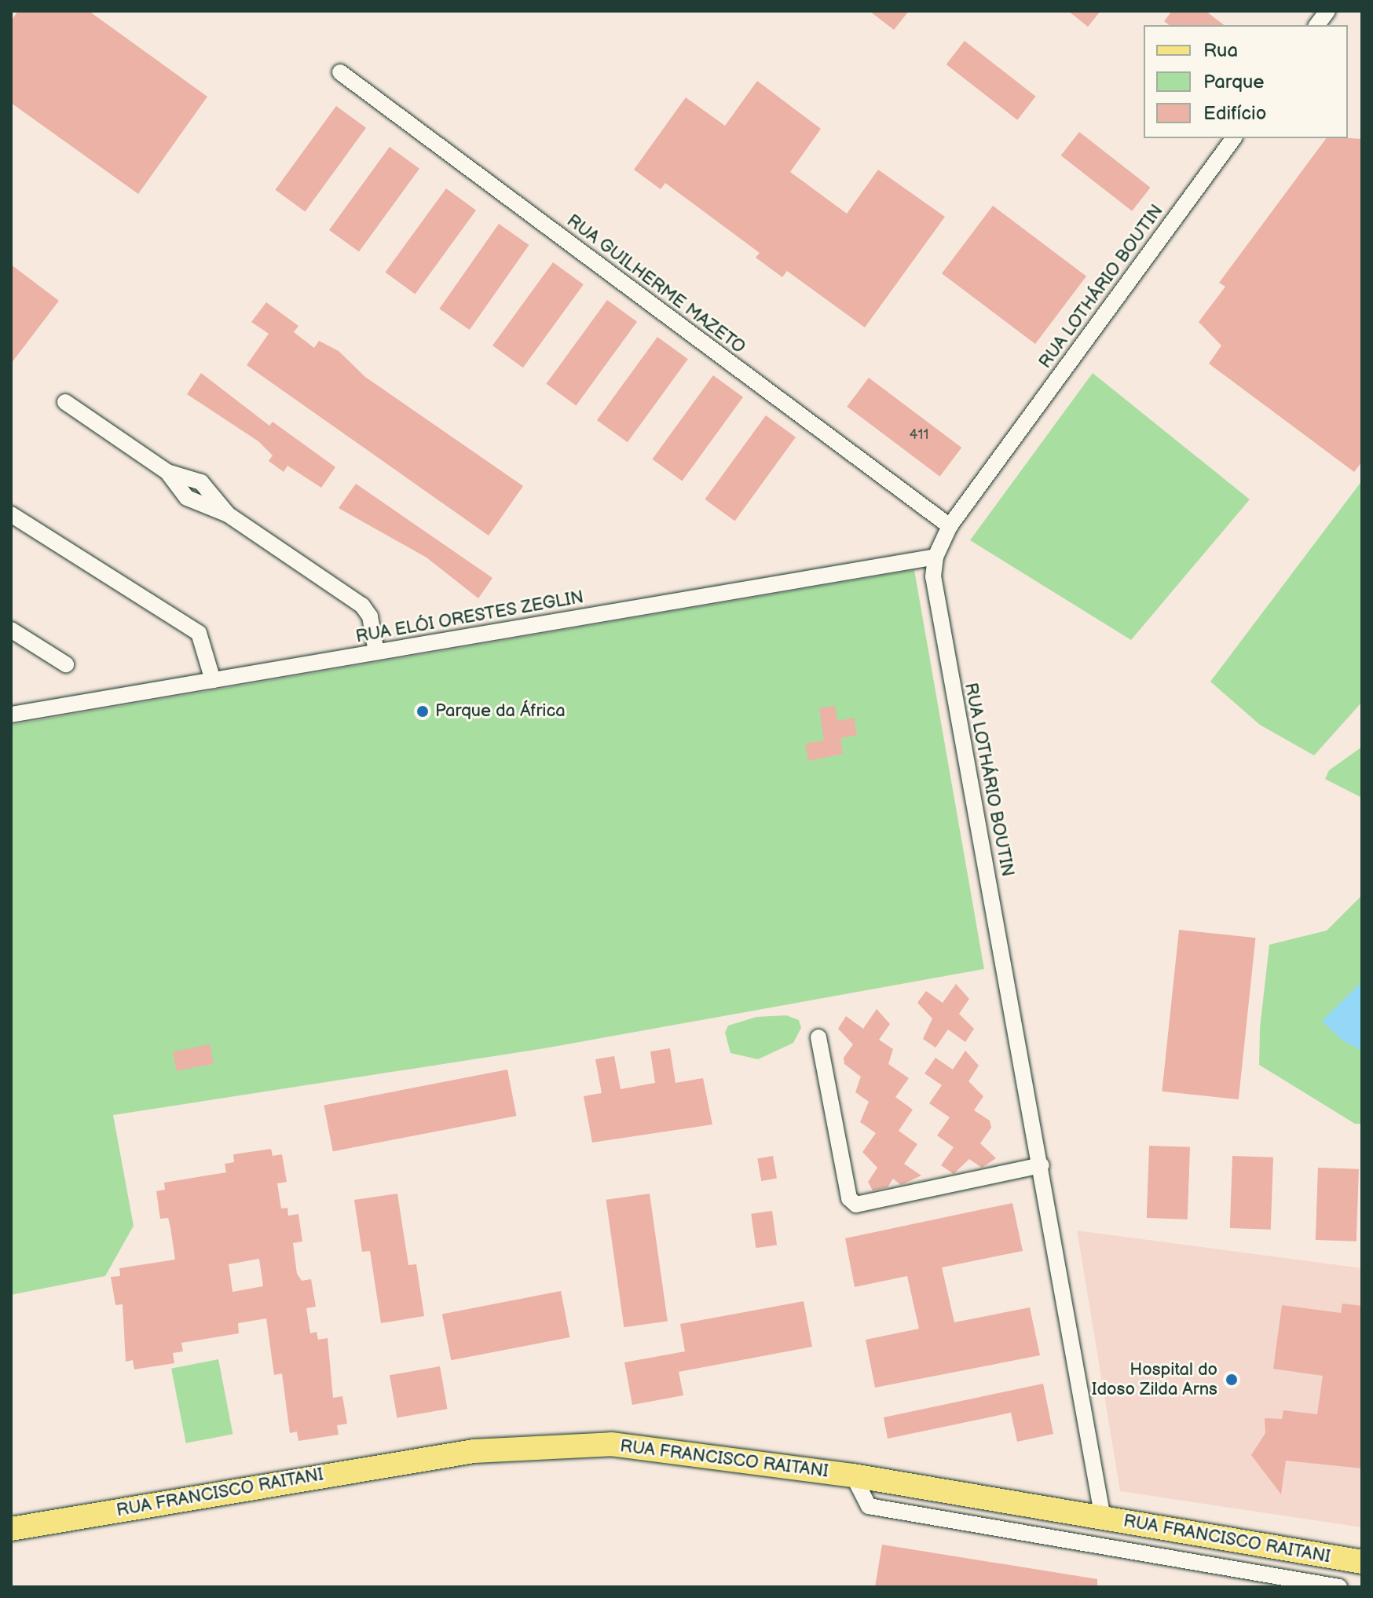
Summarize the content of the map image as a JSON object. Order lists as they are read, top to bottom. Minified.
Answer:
{"streets":{"main road":["RUA FRANCISCO RAITANI"],"street":["RUA GUILHERME MAZETO","RUA LOTHÁRIO BOUTIN","RUA ELÓI ORESTES ZEGLIN"]},"crossings":[["RUA GUILHERME MAZETO","RUA LOTHÁRIO BOUTIN"],["RUA LOTHÁRIO BOUTIN","RUA ELÓI ORESTES ZEGLIN"],["RUA LOTHÁRIO BOUTIN","RUA FRANCISCO RAITANI"]],"places":["Parque da África","Hospital do Idoso Zilda Arns"],"house_numbers":["411"],"legend":["Rua","Parque","Edifício"]}
